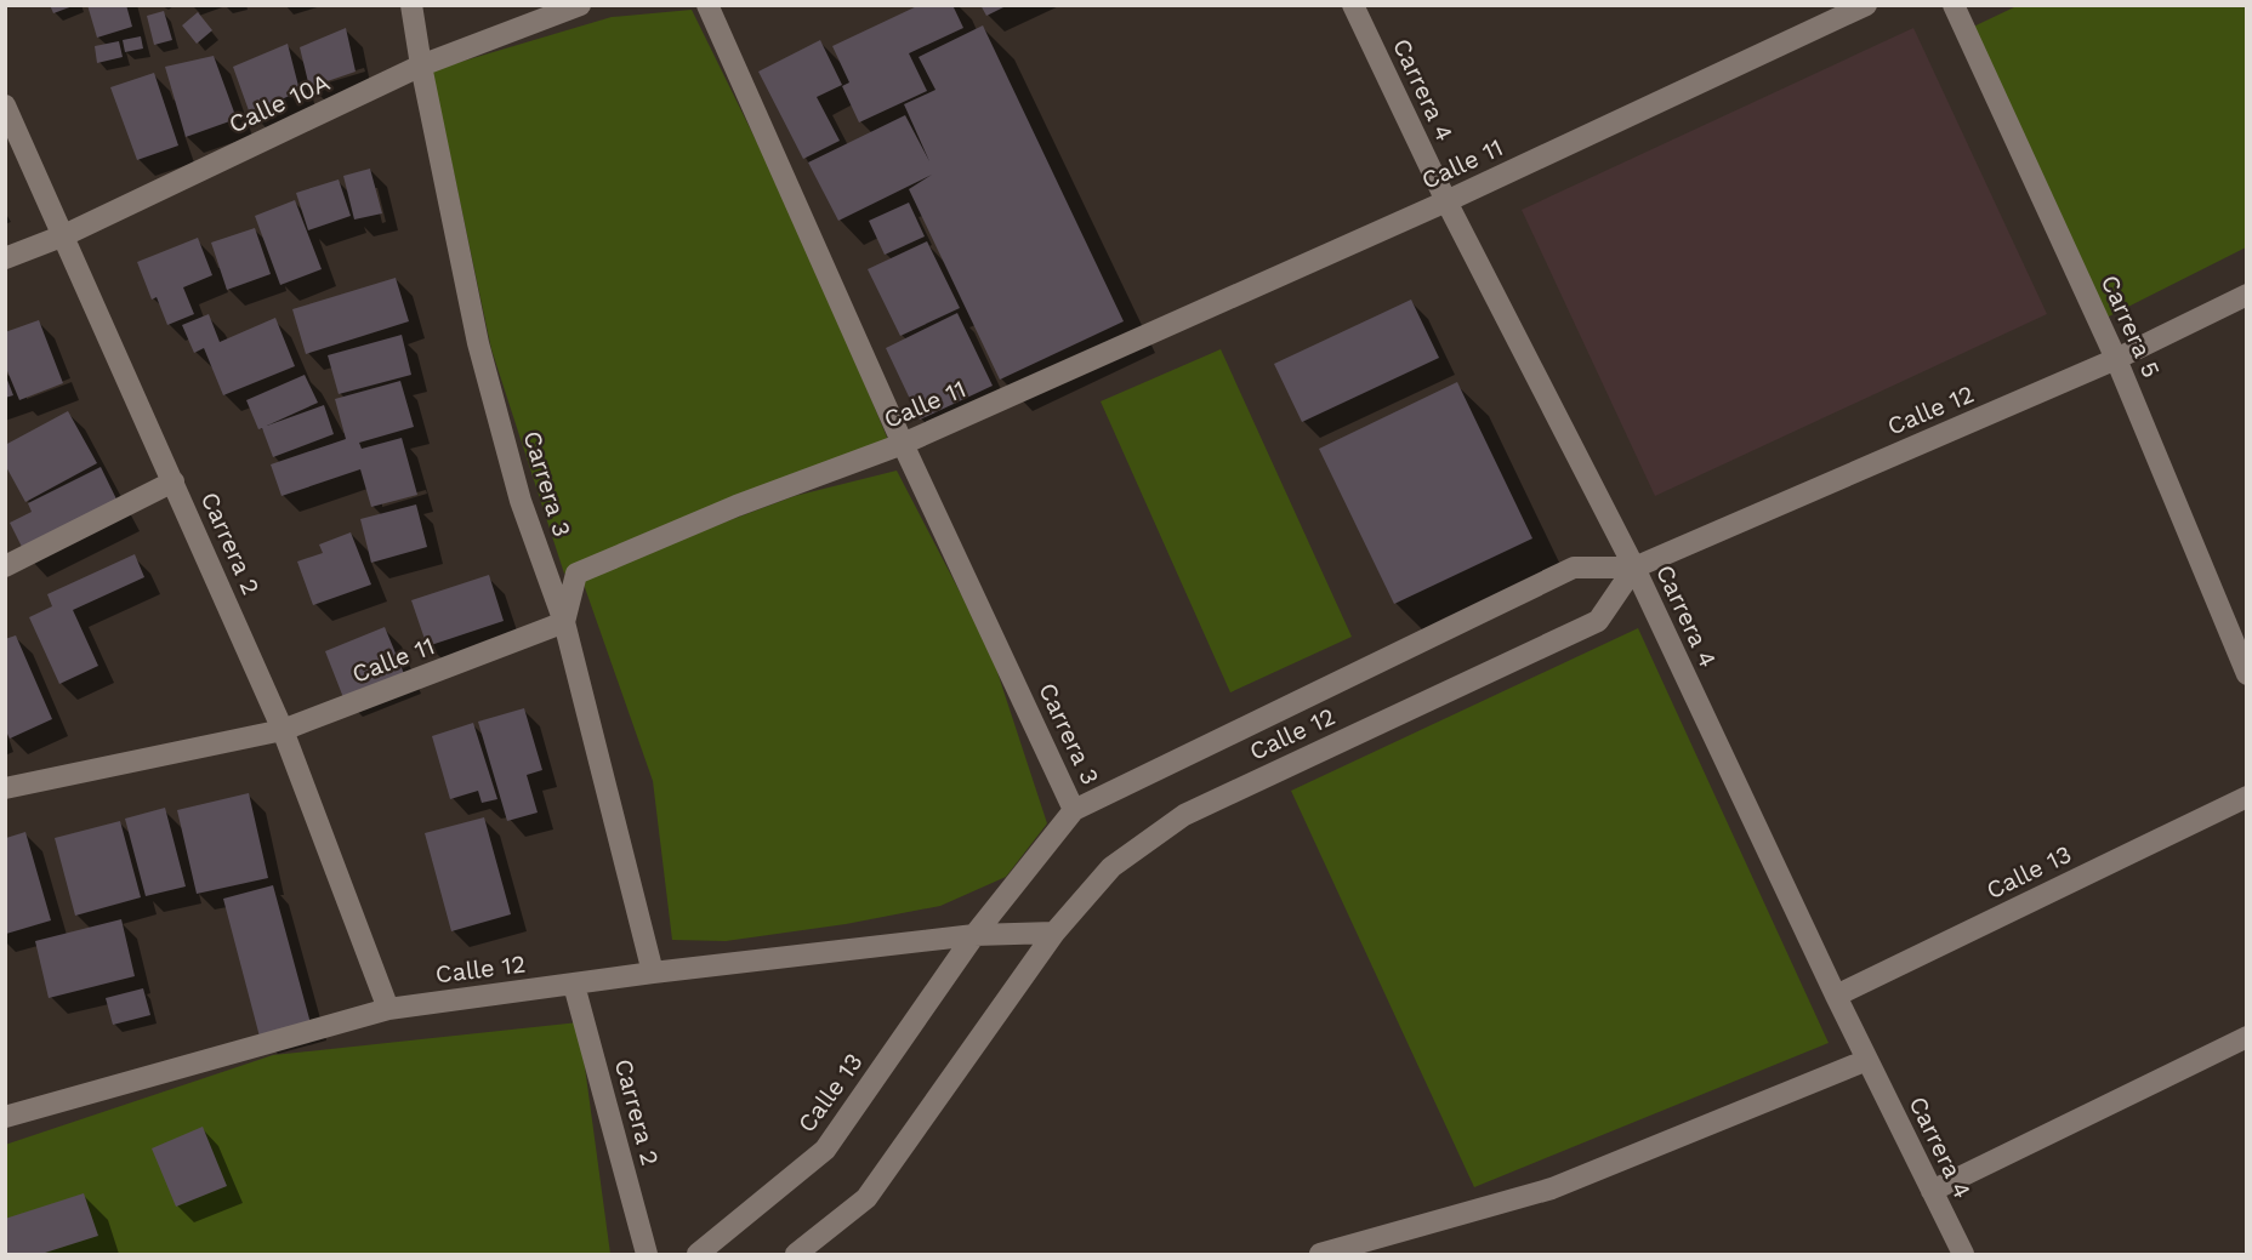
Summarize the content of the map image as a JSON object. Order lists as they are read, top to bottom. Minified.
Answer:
{"streets":{"street":["Carrera 4","Calle 10A","Calle 11","Carrera 5","Calle 12","Carrera 3","Carrera 2","Calle 13"]},"crossings":[["Carrera 4","Calle 11"],["Carrera 4","Calle 12"],["Carrera 4","Calle 13"],["Calle 10A","Carrera 3"],["Calle 10A","Carrera 2"],["Calle 11","Carrera 3"],["Calle 11","Carrera 2"],["Carrera 5","Calle 12"],["Calle 12","Carrera 3"],["Calle 12","Carrera 2"],["Calle 12","Calle 13"]]}
